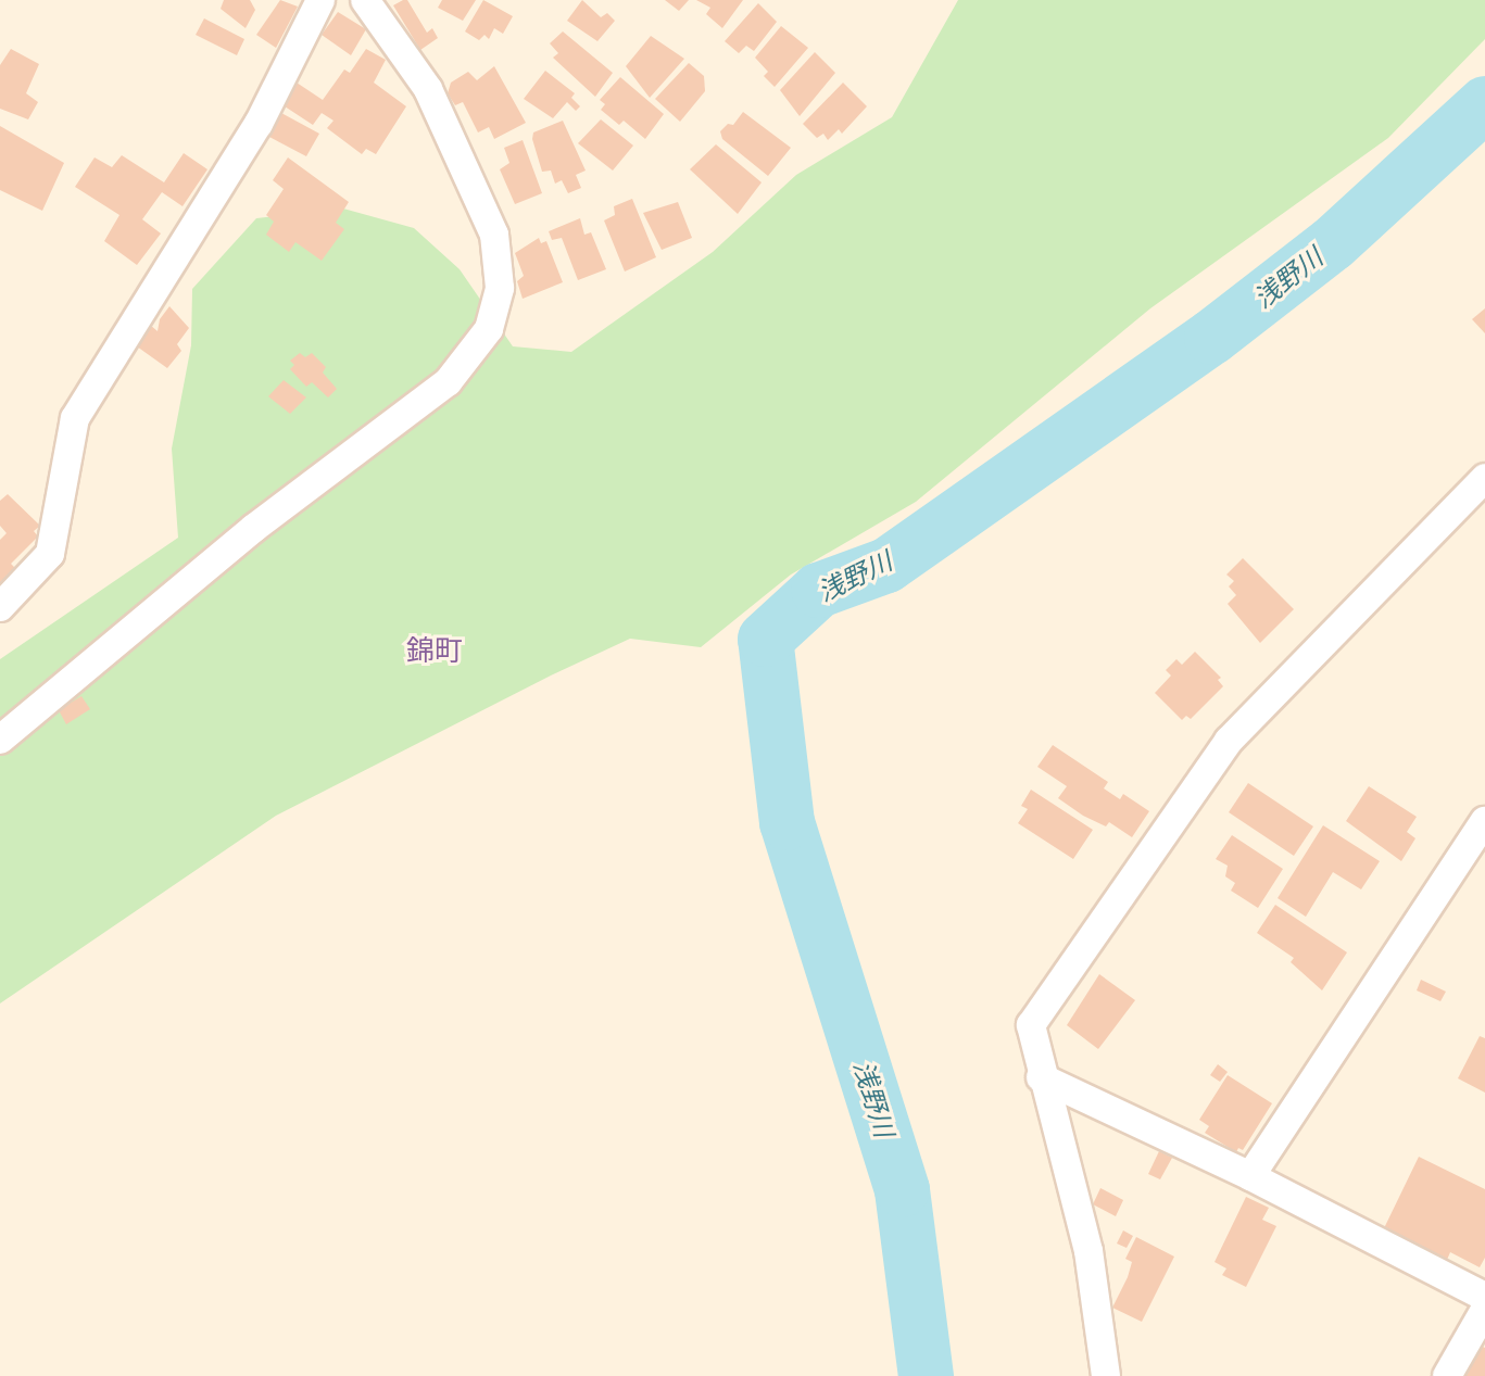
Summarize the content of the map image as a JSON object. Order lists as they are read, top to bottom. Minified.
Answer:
{"districts":["錦町"],"water":["浅野川"]}
